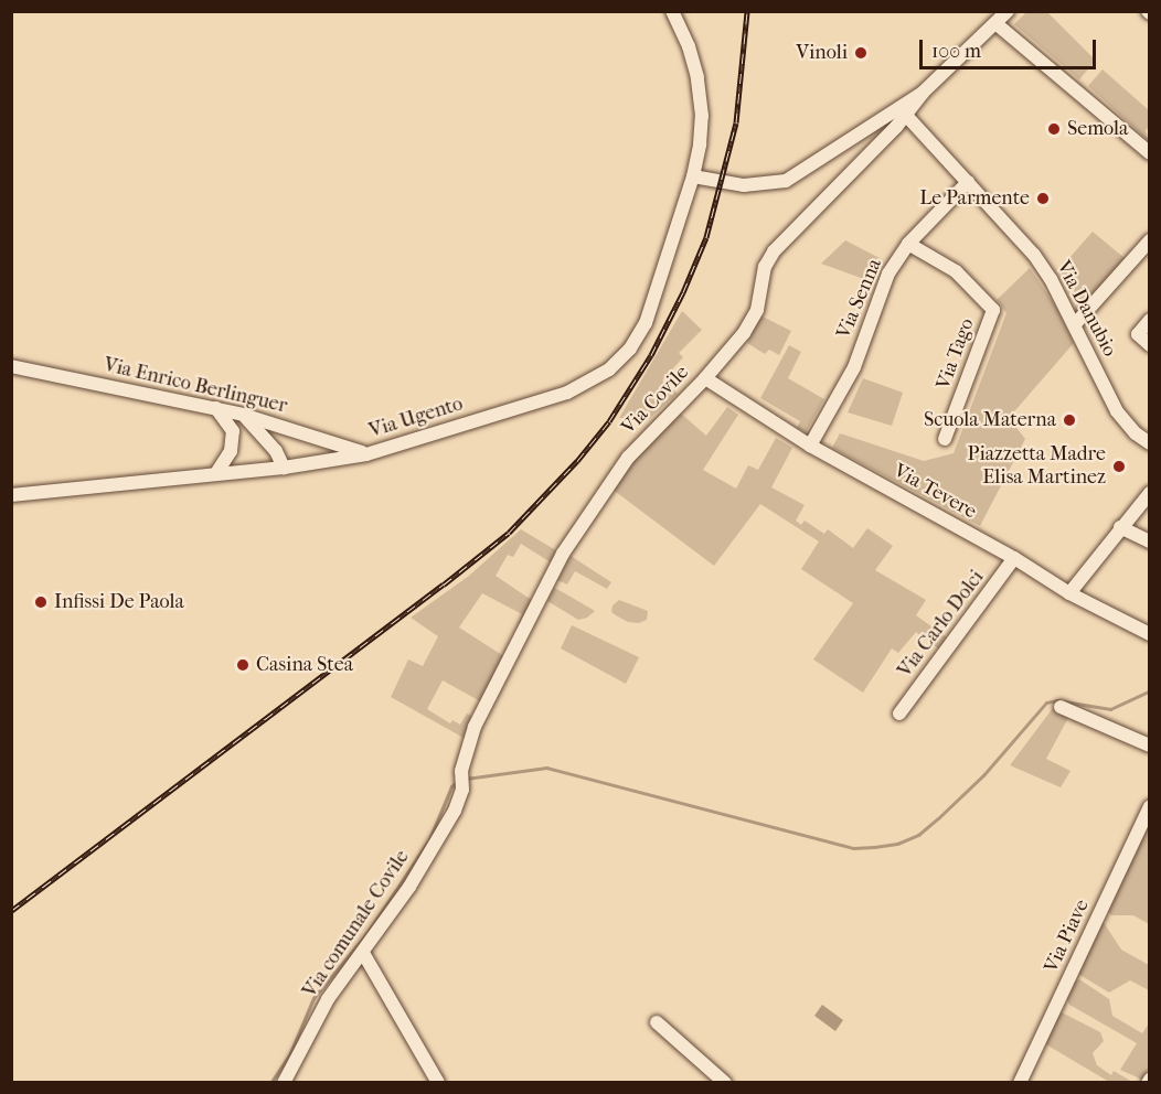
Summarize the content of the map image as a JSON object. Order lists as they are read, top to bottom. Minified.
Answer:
{"streets":{"street":["Via Senna","Via Danubio","Via Tago","Via Enrico Berlinguer","Via Covile","Via Ugento","Via Tevere","Via Carlo Dolci","Via comunale Covile","Via Piave"]},"crossings":[["Via Senna","Via Danubio"],["Via Senna","Via Tago"],["Via Senna","Via Tevere"],["Via Danubio","Via Covile"],["Via Enrico Berlinguer","Via Ugento"],["Via Covile","Via Tevere"],["Via Covile","Via comunale Covile"],["Via Tevere","Via Carlo Dolci"]],"places":["Vinoli","Semola","Le Parmente","Scuola Materna","Piazzetta Madre Elisa Martinez","Infissi De Paola","Casina Stea"],"scale_bar":"100 m"}
